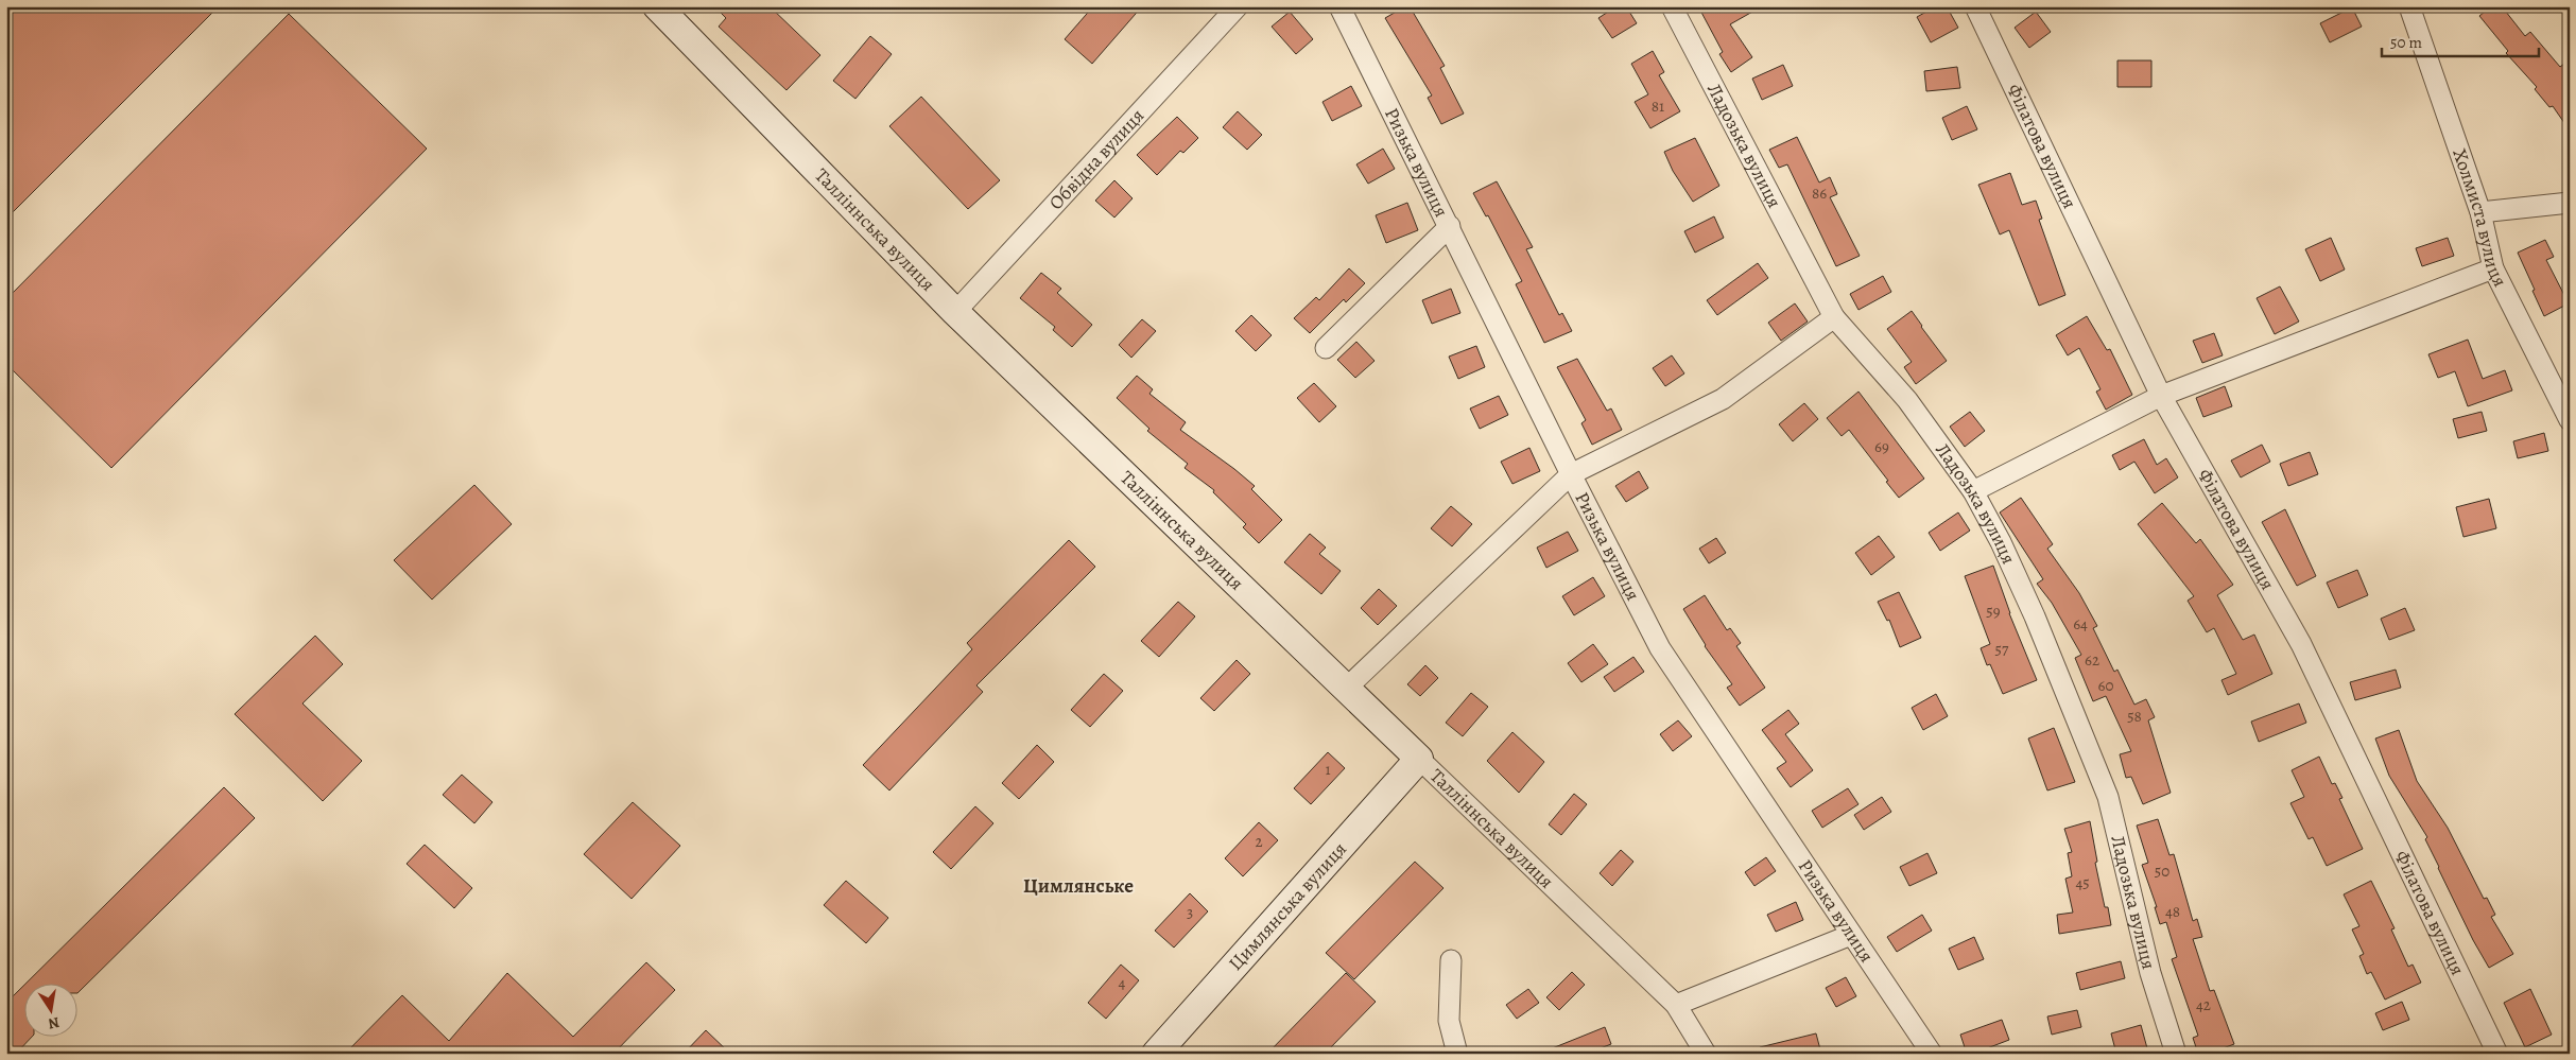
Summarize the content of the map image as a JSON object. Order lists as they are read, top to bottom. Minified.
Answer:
{"streets":{"street":["Ладозька вулиця","Філатова вулиця","Обвідна вулиця","Ризька вулиця","Холмиста вулиця","Талліннська вулиця","Цимлянська вулиця"]},"crossings":[["Обвідна вулиця","Талліннська вулиця"],["Талліннська вулиця","Цимлянська вулиця"]],"districts":["Цимлянське"],"house_numbers":["81","86","69","59","64","57","62","60","58","1","2","50","45","48","3","4","42"],"scale_bar":"50 m","north":"bottom"}
